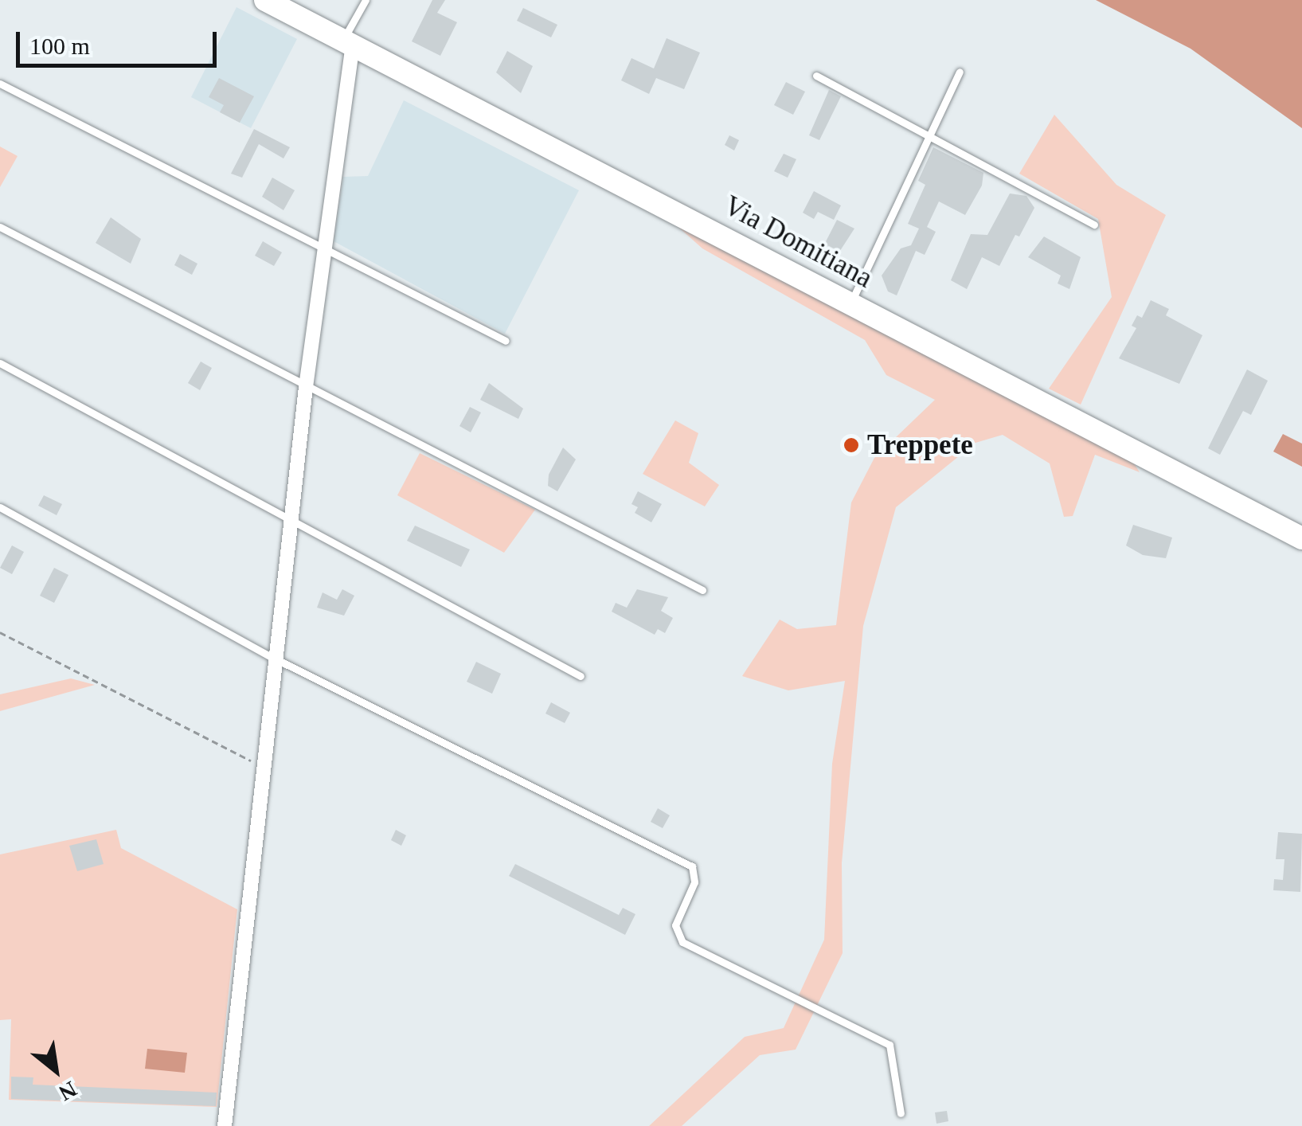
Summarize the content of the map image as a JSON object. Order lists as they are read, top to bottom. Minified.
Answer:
{"streets":{"main road":["Via Domitiana"]},"places":["Treppete"],"scale_bar":"100 m","north":"bottom right"}
